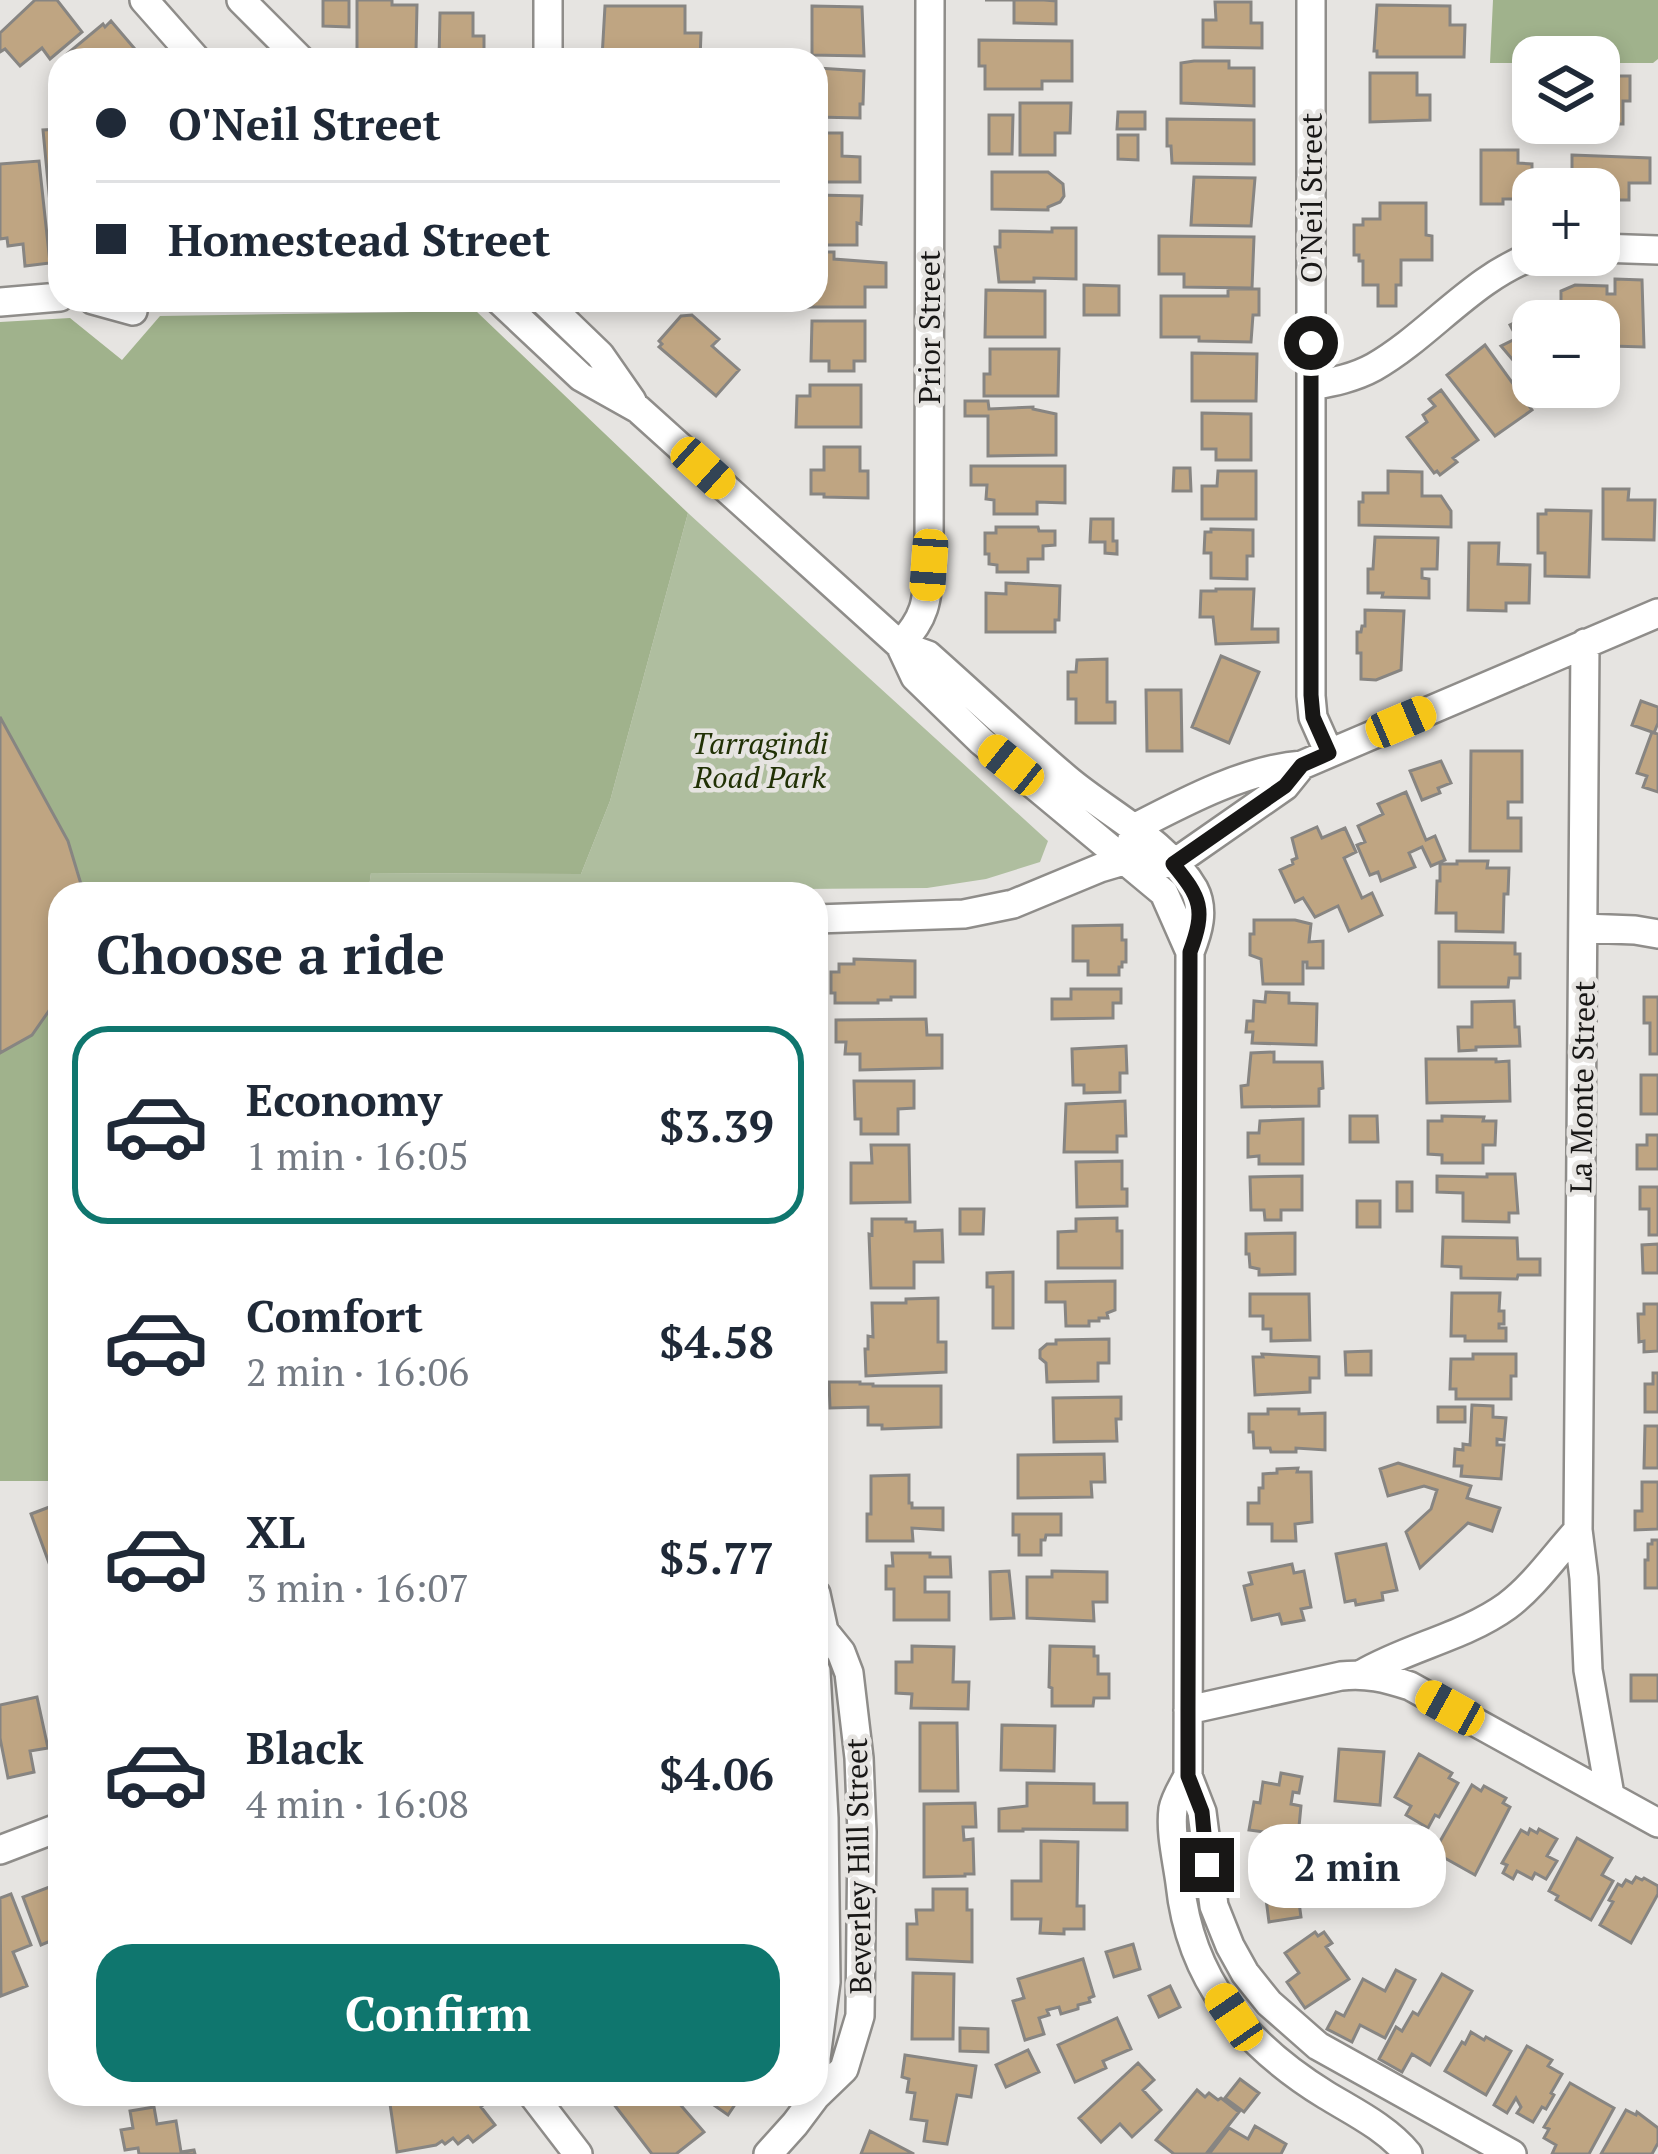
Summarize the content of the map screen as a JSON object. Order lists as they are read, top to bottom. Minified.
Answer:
{"streets":{"street":["O'Neil Street","Prior Street","La Monte Street","Beverley Hill Street"]},"parks":["Tarragindi Road Park"],"page":{"map_buttons":["+","−"],"banner":["O'Neil Street","Homestead Street"],"heading":"Choose a ride","list":[{"name":"Economy","note":"1 min · 16:05","value":"$3.39"},{"name":"Comfort","note":"2 min · 16:06","value":"$4.58"},{"name":"XL","note":"3 min · 16:07","value":"$5.77"},{"name":"Black","note":"4 min · 16:08","value":"$4.06"}],"bubble":"2 min","buttons":"Confirm"}}
